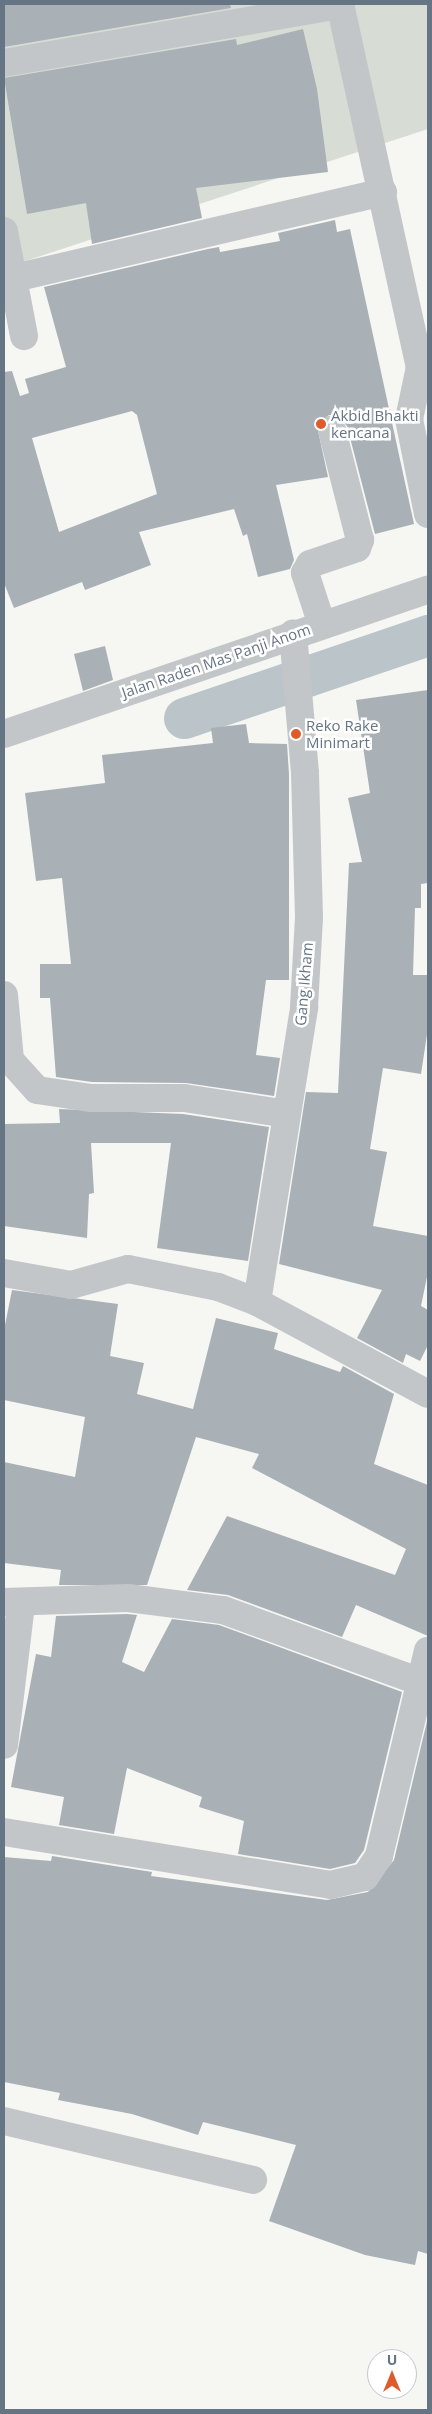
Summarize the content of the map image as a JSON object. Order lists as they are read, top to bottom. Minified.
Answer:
{"streets":{"street":["Jalan Raden Mas Panji Anom","Gang Ikham"]},"crossings":[["Jalan Raden Mas Panji Anom","Gang Ikham"]],"places":["Akbid Bhakti kencana","Reko Rake Minimart"],"north":"top"}
